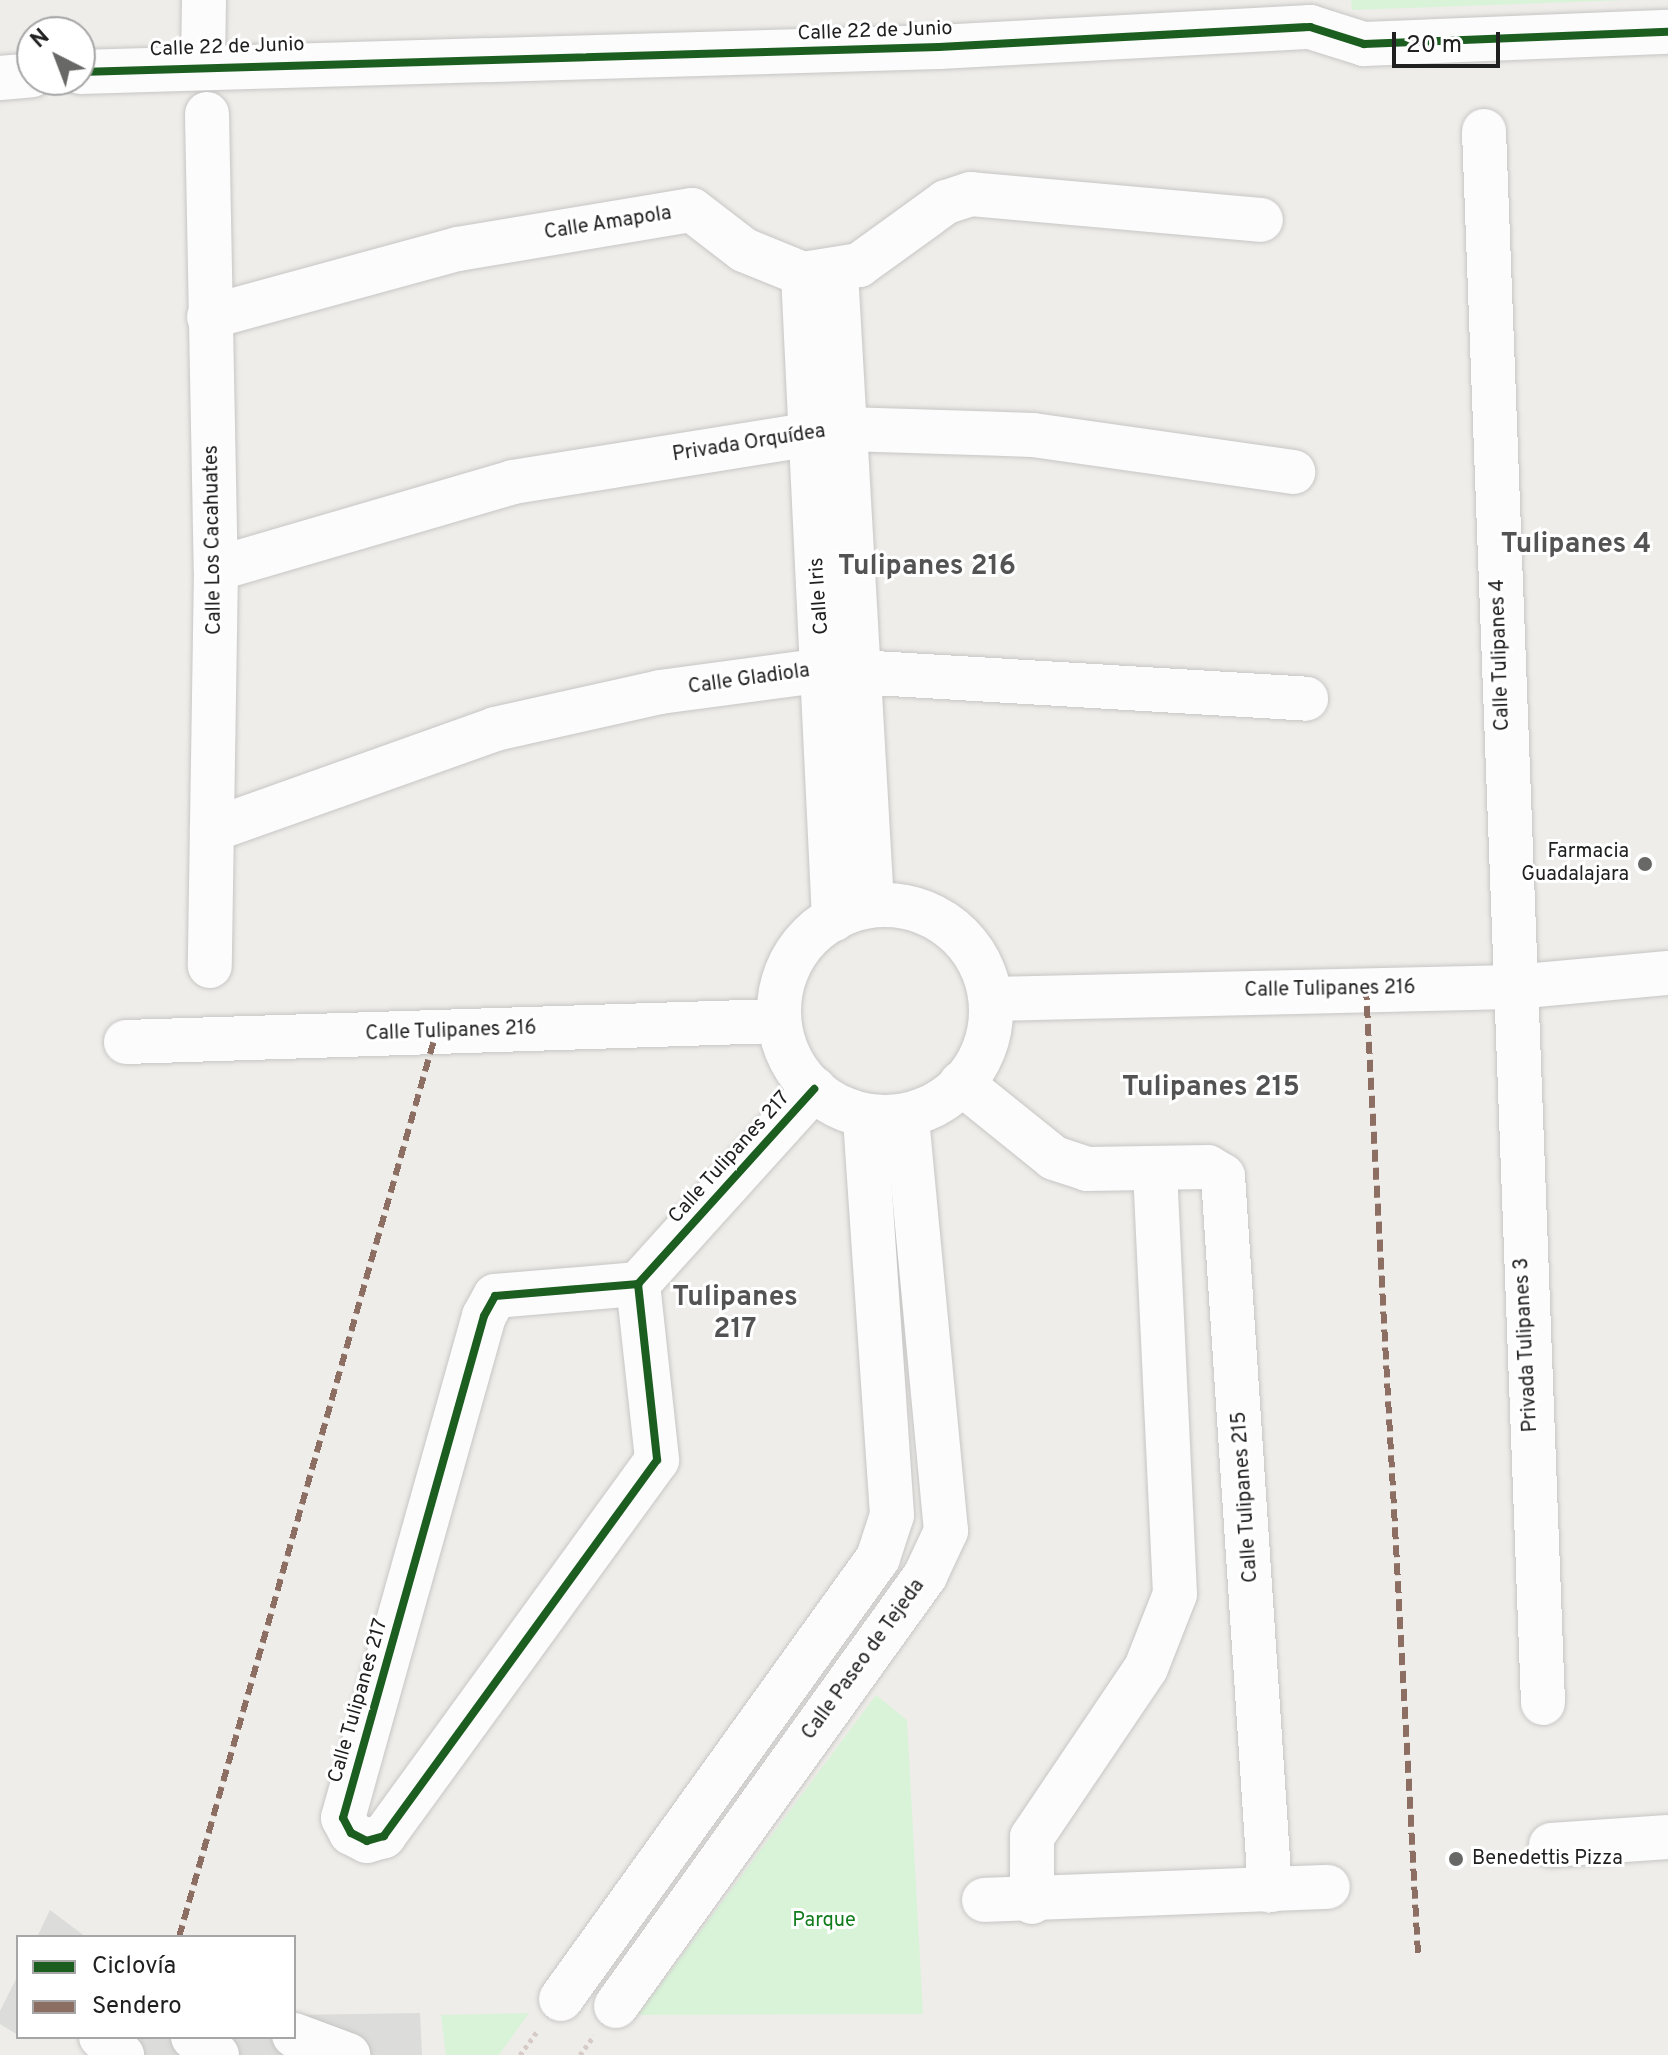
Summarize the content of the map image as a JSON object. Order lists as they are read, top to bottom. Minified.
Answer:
{"streets":{"street":["Calle 22 de Junio","Calle Amapola","Privada Orquídea","Calle Los Cacahuates","Calle Iris","Calle Tulipanes 4","Calle Gladiola","Calle Tulipanes 216","Calle Tulipanes 217","Privada Tulipanes 3","Calle Tulipanes 215","Calle Paseo de Tejeda"]},"crossings":[["Calle Amapola","Calle Los Cacahuates"],["Calle Amapola","Calle Iris"],["Privada Orquídea","Calle Los Cacahuates"],["Privada Orquídea","Calle Iris"],["Calle Los Cacahuates","Calle Gladiola"],["Calle Iris","Calle Gladiola"],["Calle Iris","Calle Tulipanes 216"],["Calle Iris","Calle Tulipanes 217"],["Calle Iris","Calle Tulipanes 215"],["Calle Iris","Calle Paseo de Tejeda"],["Calle Tulipanes 4","Calle Tulipanes 216"],["Calle Tulipanes 4","Privada Tulipanes 3"],["Calle Tulipanes 216","Calle Tulipanes 217"],["Calle Tulipanes 216","Privada Tulipanes 3"],["Calle Tulipanes 216","Calle Tulipanes 215"],["Calle Tulipanes 216","Calle Paseo de Tejeda"],["Calle Tulipanes 217","Calle Tulipanes 215"],["Calle Tulipanes 217","Calle Paseo de Tejeda"],["Calle Tulipanes 215","Calle Paseo de Tejeda"]],"districts":["Tulipanes 4","Tulipanes 216","Tulipanes 215","Tulipanes 217"],"parks":["Parque"],"places":["Farmacia Guadalajara","Benedettis Pizza"],"legend":["Ciclovía","Sendero"],"scale_bar":"20 m","north":"top left"}
